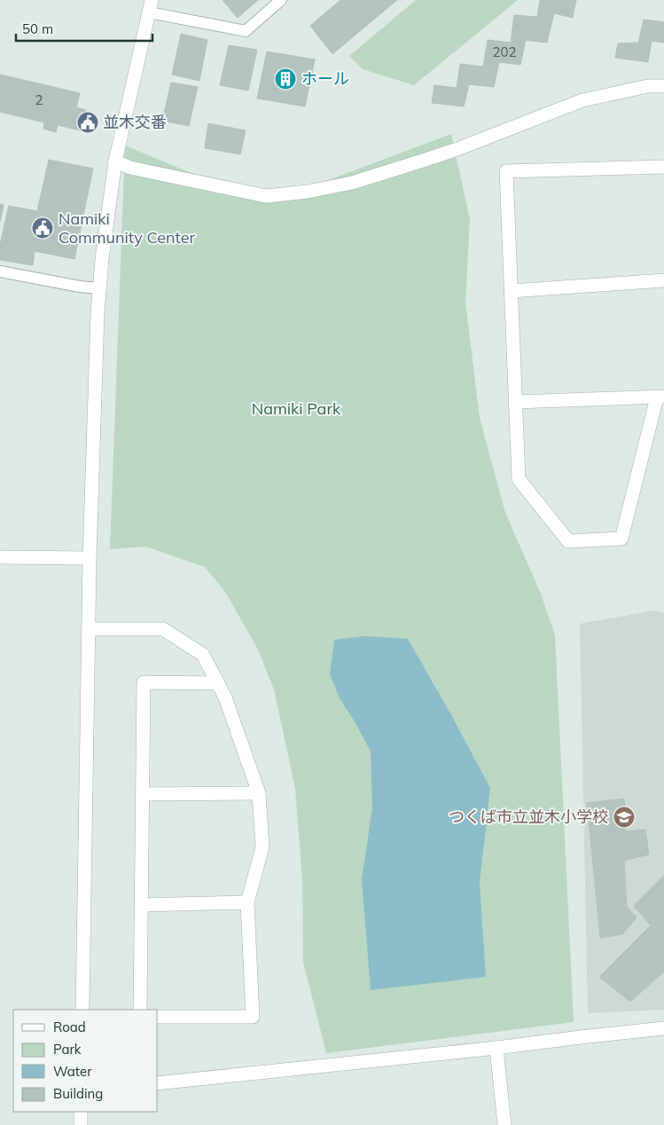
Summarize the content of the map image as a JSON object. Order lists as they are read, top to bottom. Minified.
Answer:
{"parks":["Namiki Park"],"places":{"building":["ホール"],"public building":["並木交番","Namiki Community Center"],"school or university":["つくば市立並木小学校"]},"house_numbers":["202","2"],"legend":["Road","Park","Water","Building"],"scale_bar":"50 m"}
